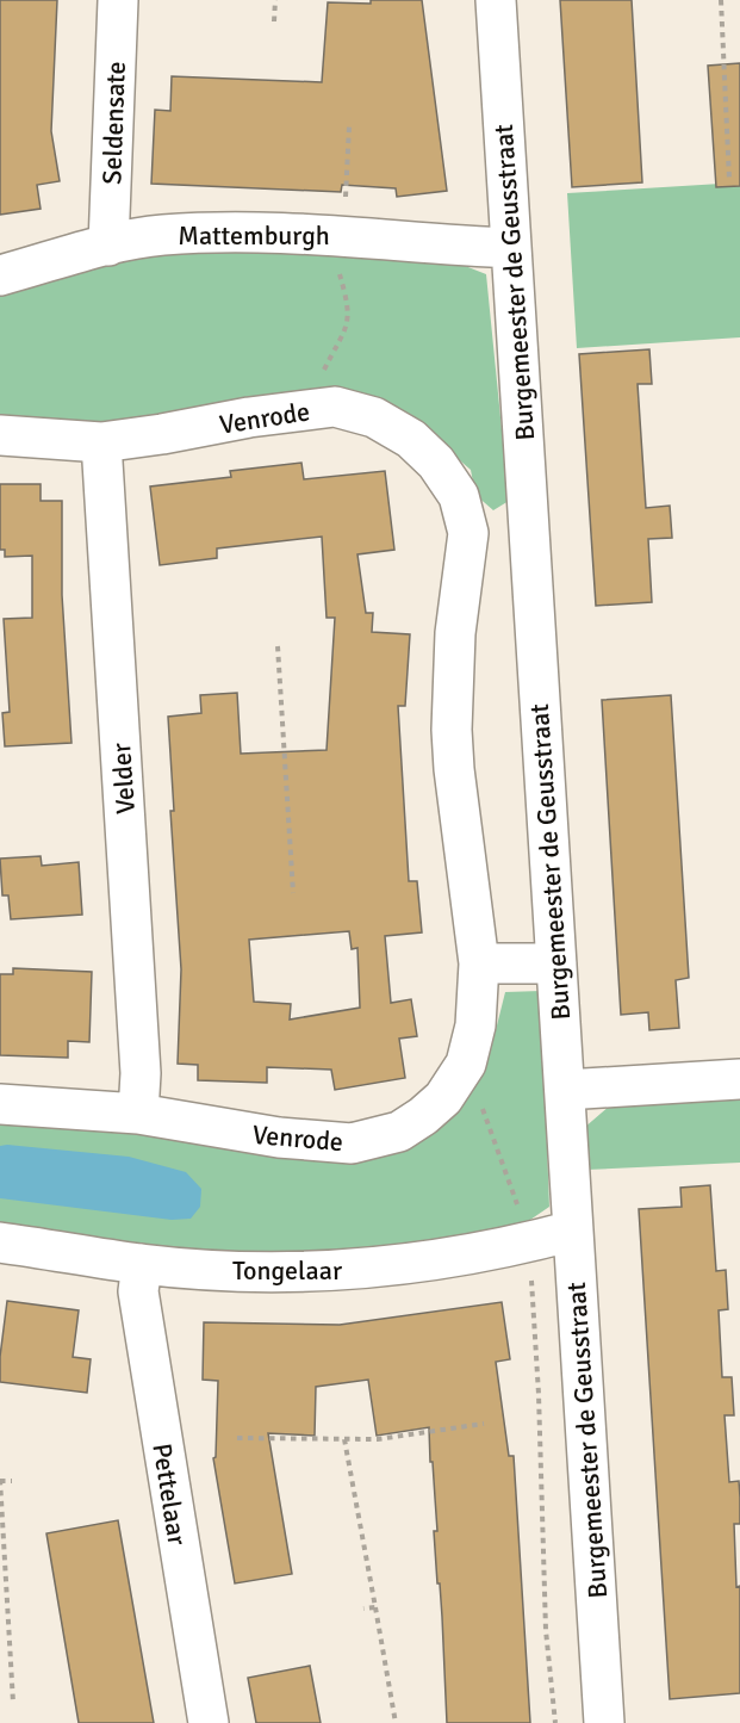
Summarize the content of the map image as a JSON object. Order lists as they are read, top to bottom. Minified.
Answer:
{"streets":{"street":["Seldensate","Mattemburgh","Burgemeester de Geusstraat","Venrode","Velder","Tongelaar","Pettelaar"]},"crossings":[["Seldensate","Mattemburgh"],["Mattemburgh","Burgemeester de Geusstraat"],["Burgemeester de Geusstraat","Tongelaar"],["Venrode","Velder"],["Tongelaar","Pettelaar"]]}
